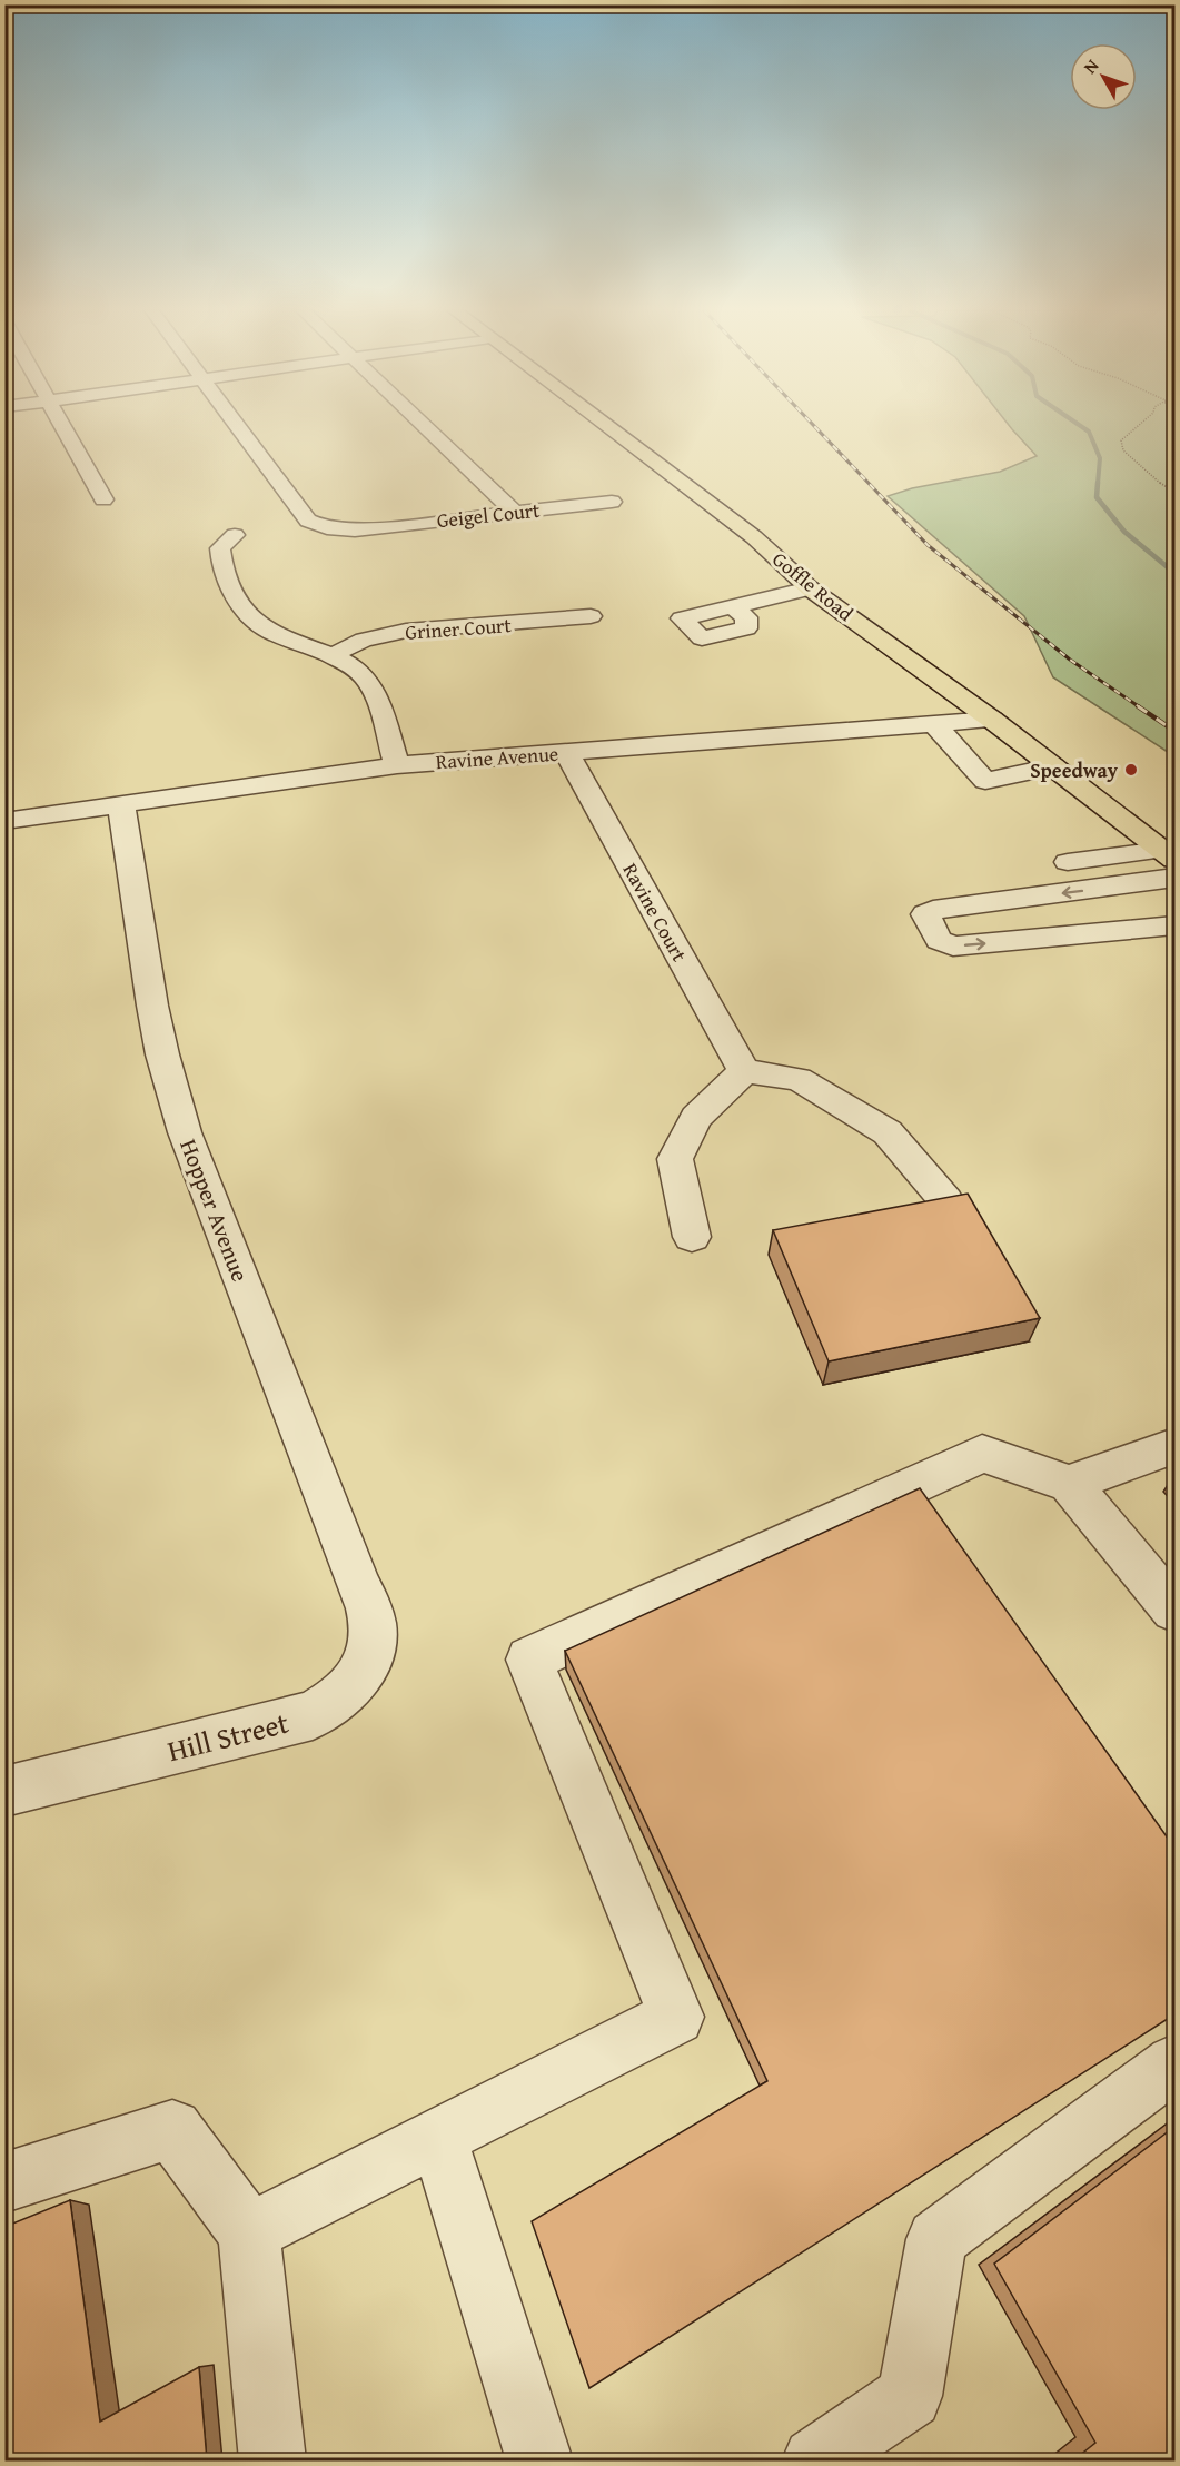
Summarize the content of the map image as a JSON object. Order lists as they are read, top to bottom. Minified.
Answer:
{"streets":{"main road":["Goffle Road"],"street":["Geigel Court","Griner Court","Ravine Avenue","Ravine Court","Hopper Avenue","Hill Street"]},"crossings":[["Goffle Road","Ravine Avenue"],["Ravine Avenue","Ravine Court"],["Ravine Avenue","Hopper Avenue"],["Hopper Avenue","Hill Street"]],"places":["Speedway"],"north":"top left"}
